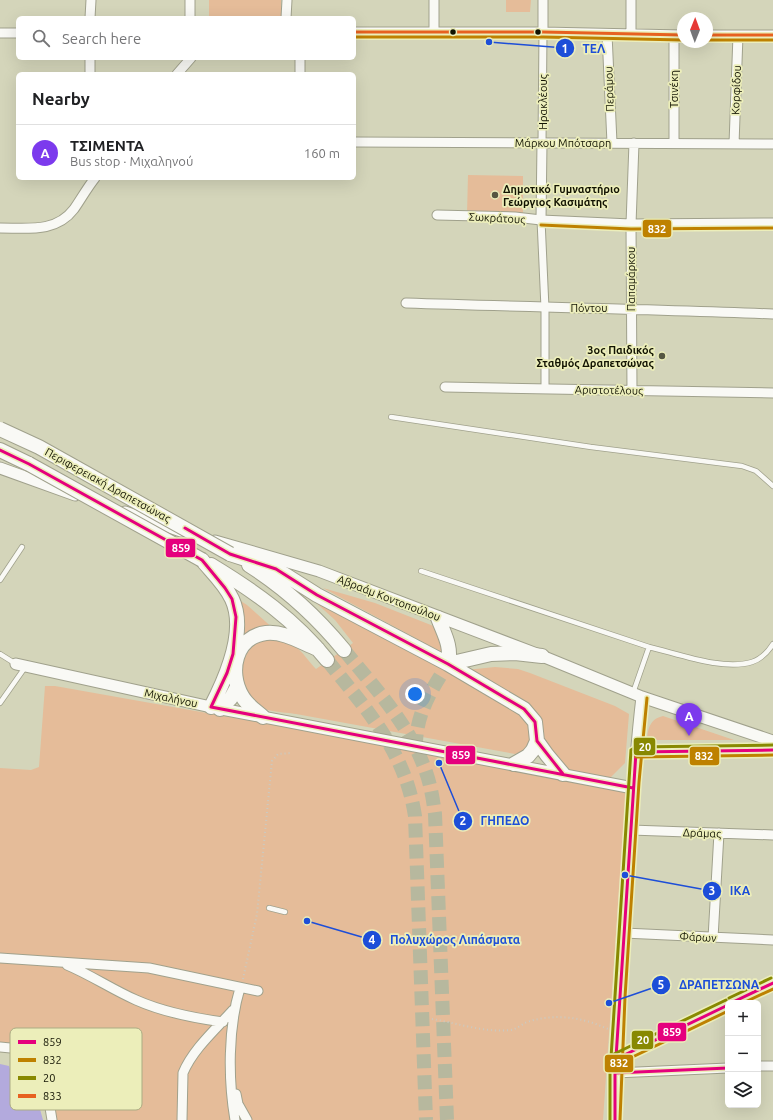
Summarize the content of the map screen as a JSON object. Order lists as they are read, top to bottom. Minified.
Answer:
{"streets":{"main road":["Περιφερειακή Δραπετσώνας"],"street":["Περάμου","Τσινέκη","Κορφίδου","Ηρακλέους","Μάρκου Μπότσαρη","Σωκράτους","Παπαμάρκου","Πόντου","Αριστοτέλους","Αβραάμ Κοντοπούλου","Μιχαλήνου","Δράμας","Φάρων"]},"crossings":[["Περάμου","Μάρκου Μπότσαρη"],["Τσινέκη","Μάρκου Μπότσαρη"],["Κορφίδου","Μάρκου Μπότσαρη"],["Ηρακλέους","Μάρκου Μπότσαρη"],["Ηρακλέους","Σωκράτους"],["Μάρκου Μπότσαρη","Παπαμάρκου"],["Σωκράτους","Παπαμάρκου"],["Παπαμάρκου","Πόντου"],["Παπαμάρκου","Αριστοτέλους"]],"places":["ΤΕΛ","Δημοτικό Γυμναστήριο Γεώργιος Κασιμάτης","3ος Παιδικός Σταθμός Δραπετσώνας","ΓΗΠΕΔΟ","ΙΚΑ","Πολυχώρος Λιπάσματα","ΔΡΑΠΕΤΣΩΝΑ"],"lines":["transit line 833","transit line 832","transit line 859","transit line 20"],"legend":["859","832","20","833"],"north":"top","page":{"search":"Search here","heading":"Nearby","list":[{"mark":"A","name":"ΤΣΙΜΕΝΤΑ","note":"Bus stop · Μιχαληνού","value":"160 m"}],"pins":"A","map_buttons":["+","−"]}}
